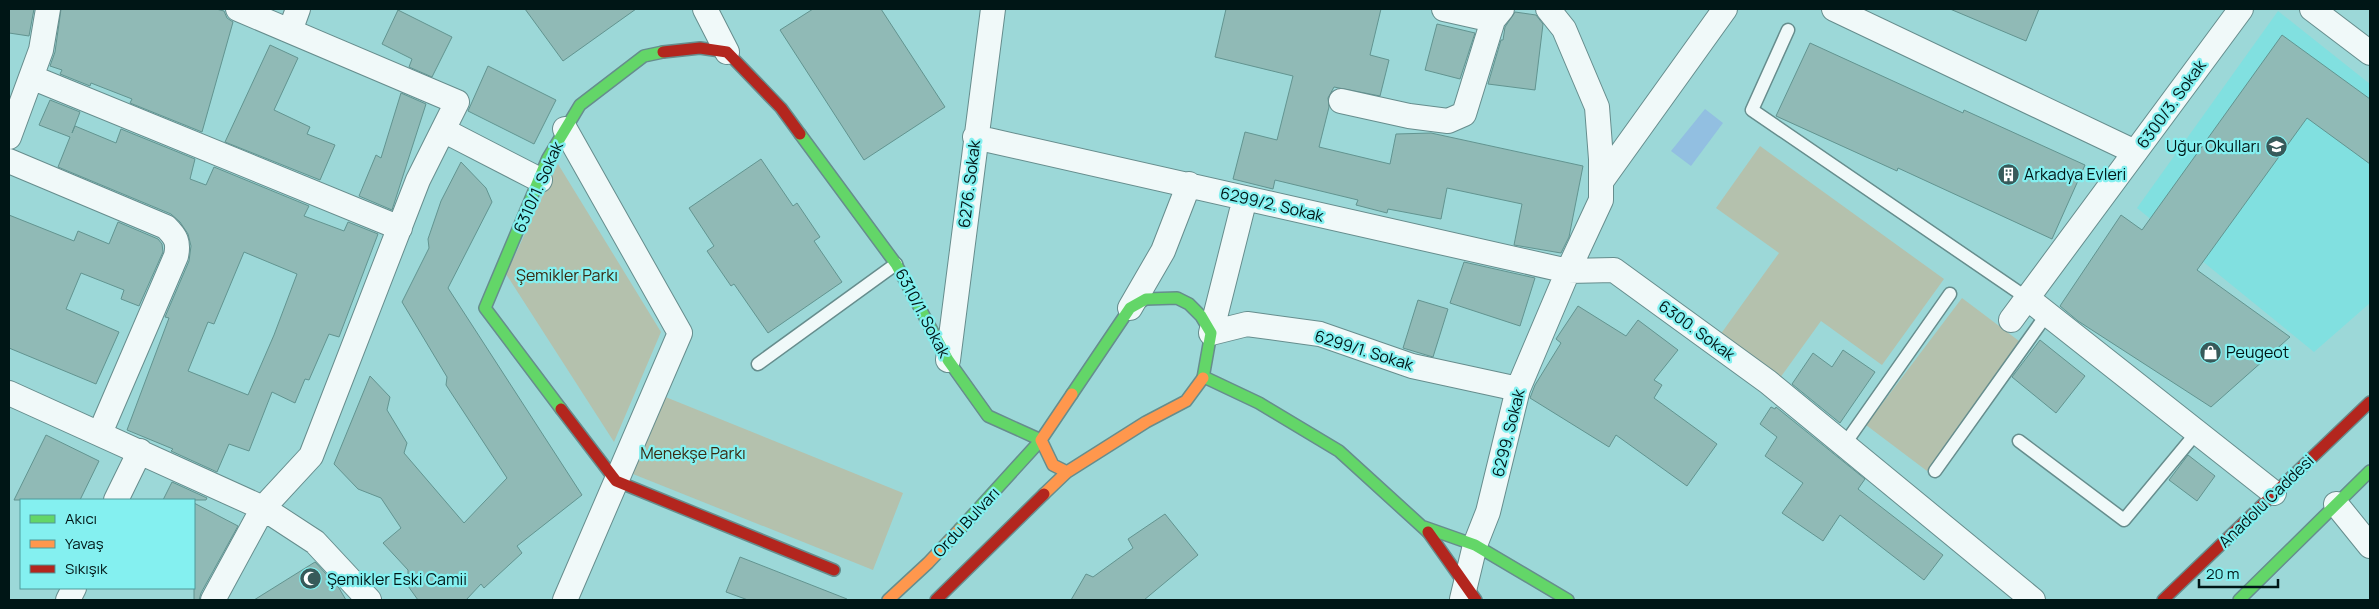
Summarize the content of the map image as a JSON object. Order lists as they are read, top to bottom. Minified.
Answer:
{"streets":{"main road":["6310/1. Sokak","Anadolu Caddesi","Ordu Bulvarı"],"street":["6300/3. Sokak","6276. Sokak","6299/2. Sokak","6300. Sokak","6299/1. Sokak","6299. Sokak"]},"crossings":[["6276. Sokak","6310/1. Sokak"],["6276. Sokak","6299/2. Sokak"],["6310/1. Sokak","Ordu Bulvarı"],["6299/2. Sokak","6300. Sokak"],["6299/2. Sokak","6299. Sokak"],["6299/2. Sokak","Ordu Bulvarı"],["6300. Sokak","6299. Sokak"],["6299/1. Sokak","6299. Sokak"],["6299/1. Sokak","Ordu Bulvarı"]],"parks":["Şemikler Parkı","Menekşe Parkı"],"places":{"school or university":["Uğur Okulları"],"building":["Arkadya Evleri"],"shop":["Peugeot"],"mosque":["Şemikler Eski Camii"]},"legend":["Akıcı","Yavaş","Sıkışık"],"scale_bar":"20 m"}
